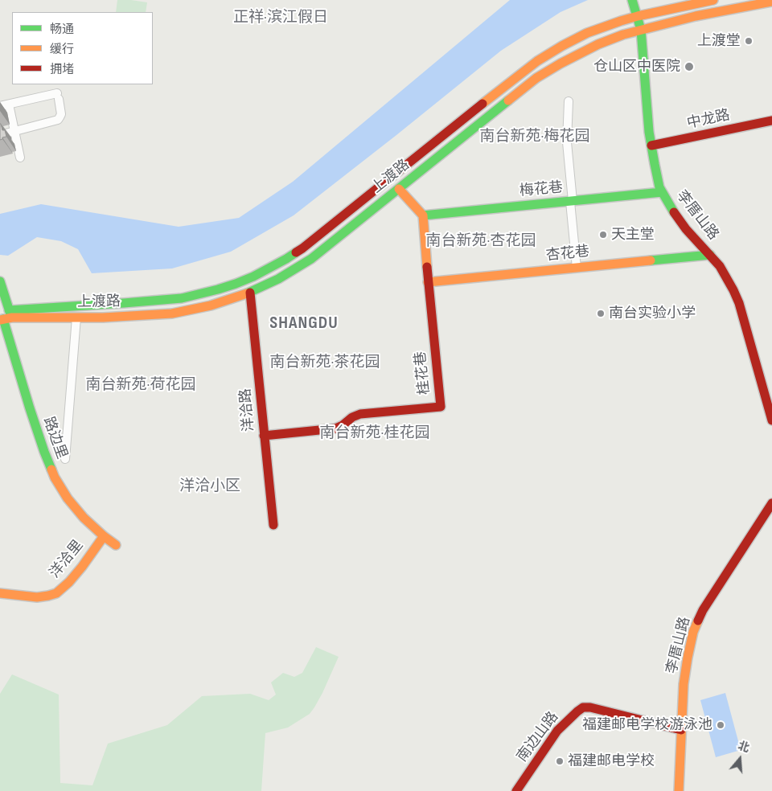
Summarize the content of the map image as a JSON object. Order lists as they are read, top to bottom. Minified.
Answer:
{"streets":{"street":["中龙路","上渡路","梅花巷","李厝山路","杏花巷","桂花巷","洋洽路","路边里","洋洽里","南边山路"]},"crossings":[["中龙路","李厝山路"],["上渡路","李厝山路"],["上渡路","洋洽路"],["上渡路","路边里"],["梅花巷","李厝山路"],["梅花巷","桂花巷"],["李厝山路","杏花巷"],["李厝山路","南边山路"],["杏花巷","桂花巷"],["桂花巷","洋洽路"],["路边里","洋洽里"]],"districts":["正祥·滨江假日","南台新苑·梅花园","南台新苑·杏花园","SHANGDU","南台新苑·茶花园","南台新苑·荷花园","南台新苑·桂花园","洋洽小区"],"places":["上渡堂","仓山区中医院","天主堂","南台实验小学","福建邮电学校游泳池","福建邮电学校"],"legend":["畅通","缓行","拥堵"],"north":"top"}
